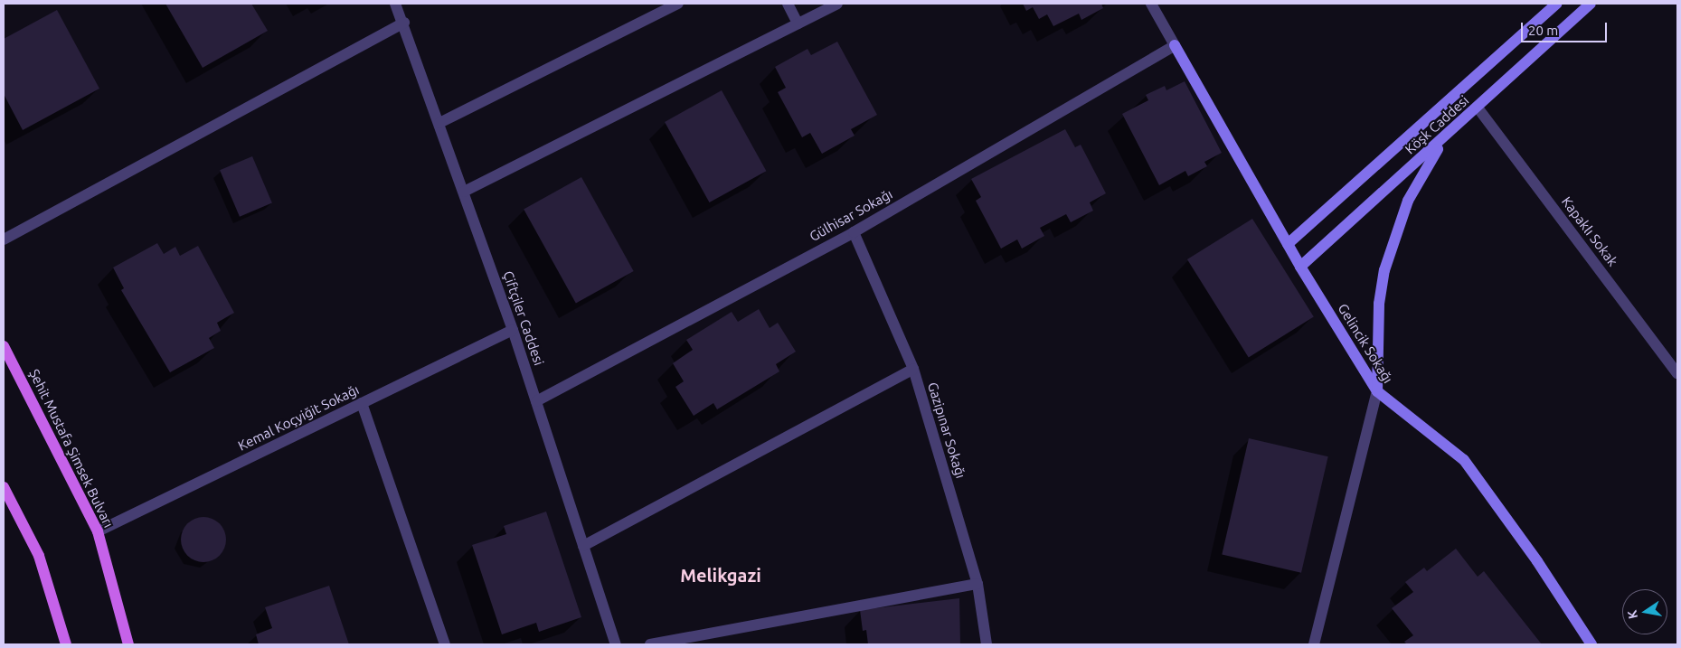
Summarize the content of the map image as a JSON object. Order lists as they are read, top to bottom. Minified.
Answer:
{"streets":{"main road":["Şehit Mustafa Şimsek Bulvarı"],"street":["Köşk Caddesi","Gülhisar Sokağı","Kapaklı Sokak","Çiftçiler Caddesi","Gelincik Sokağı","Kemal Koçyiğit Sokağı","Gazipınar Sokağı"]},"crossings":[["Köşk Caddesi","Kapaklı Sokak"],["Köşk Caddesi","Gelincik Sokağı"],["Gülhisar Sokağı","Çiftçiler Caddesi"],["Gülhisar Sokağı","Gelincik Sokağı"],["Gülhisar Sokağı","Gazipınar Sokağı"],["Çiftçiler Caddesi","Kemal Koçyiğit Sokağı"],["Kemal Koçyiğit Sokağı","Şehit Mustafa Şimsek Bulvarı"]],"districts":["Melikgazi"],"scale_bar":"20 m","north":"left"}
